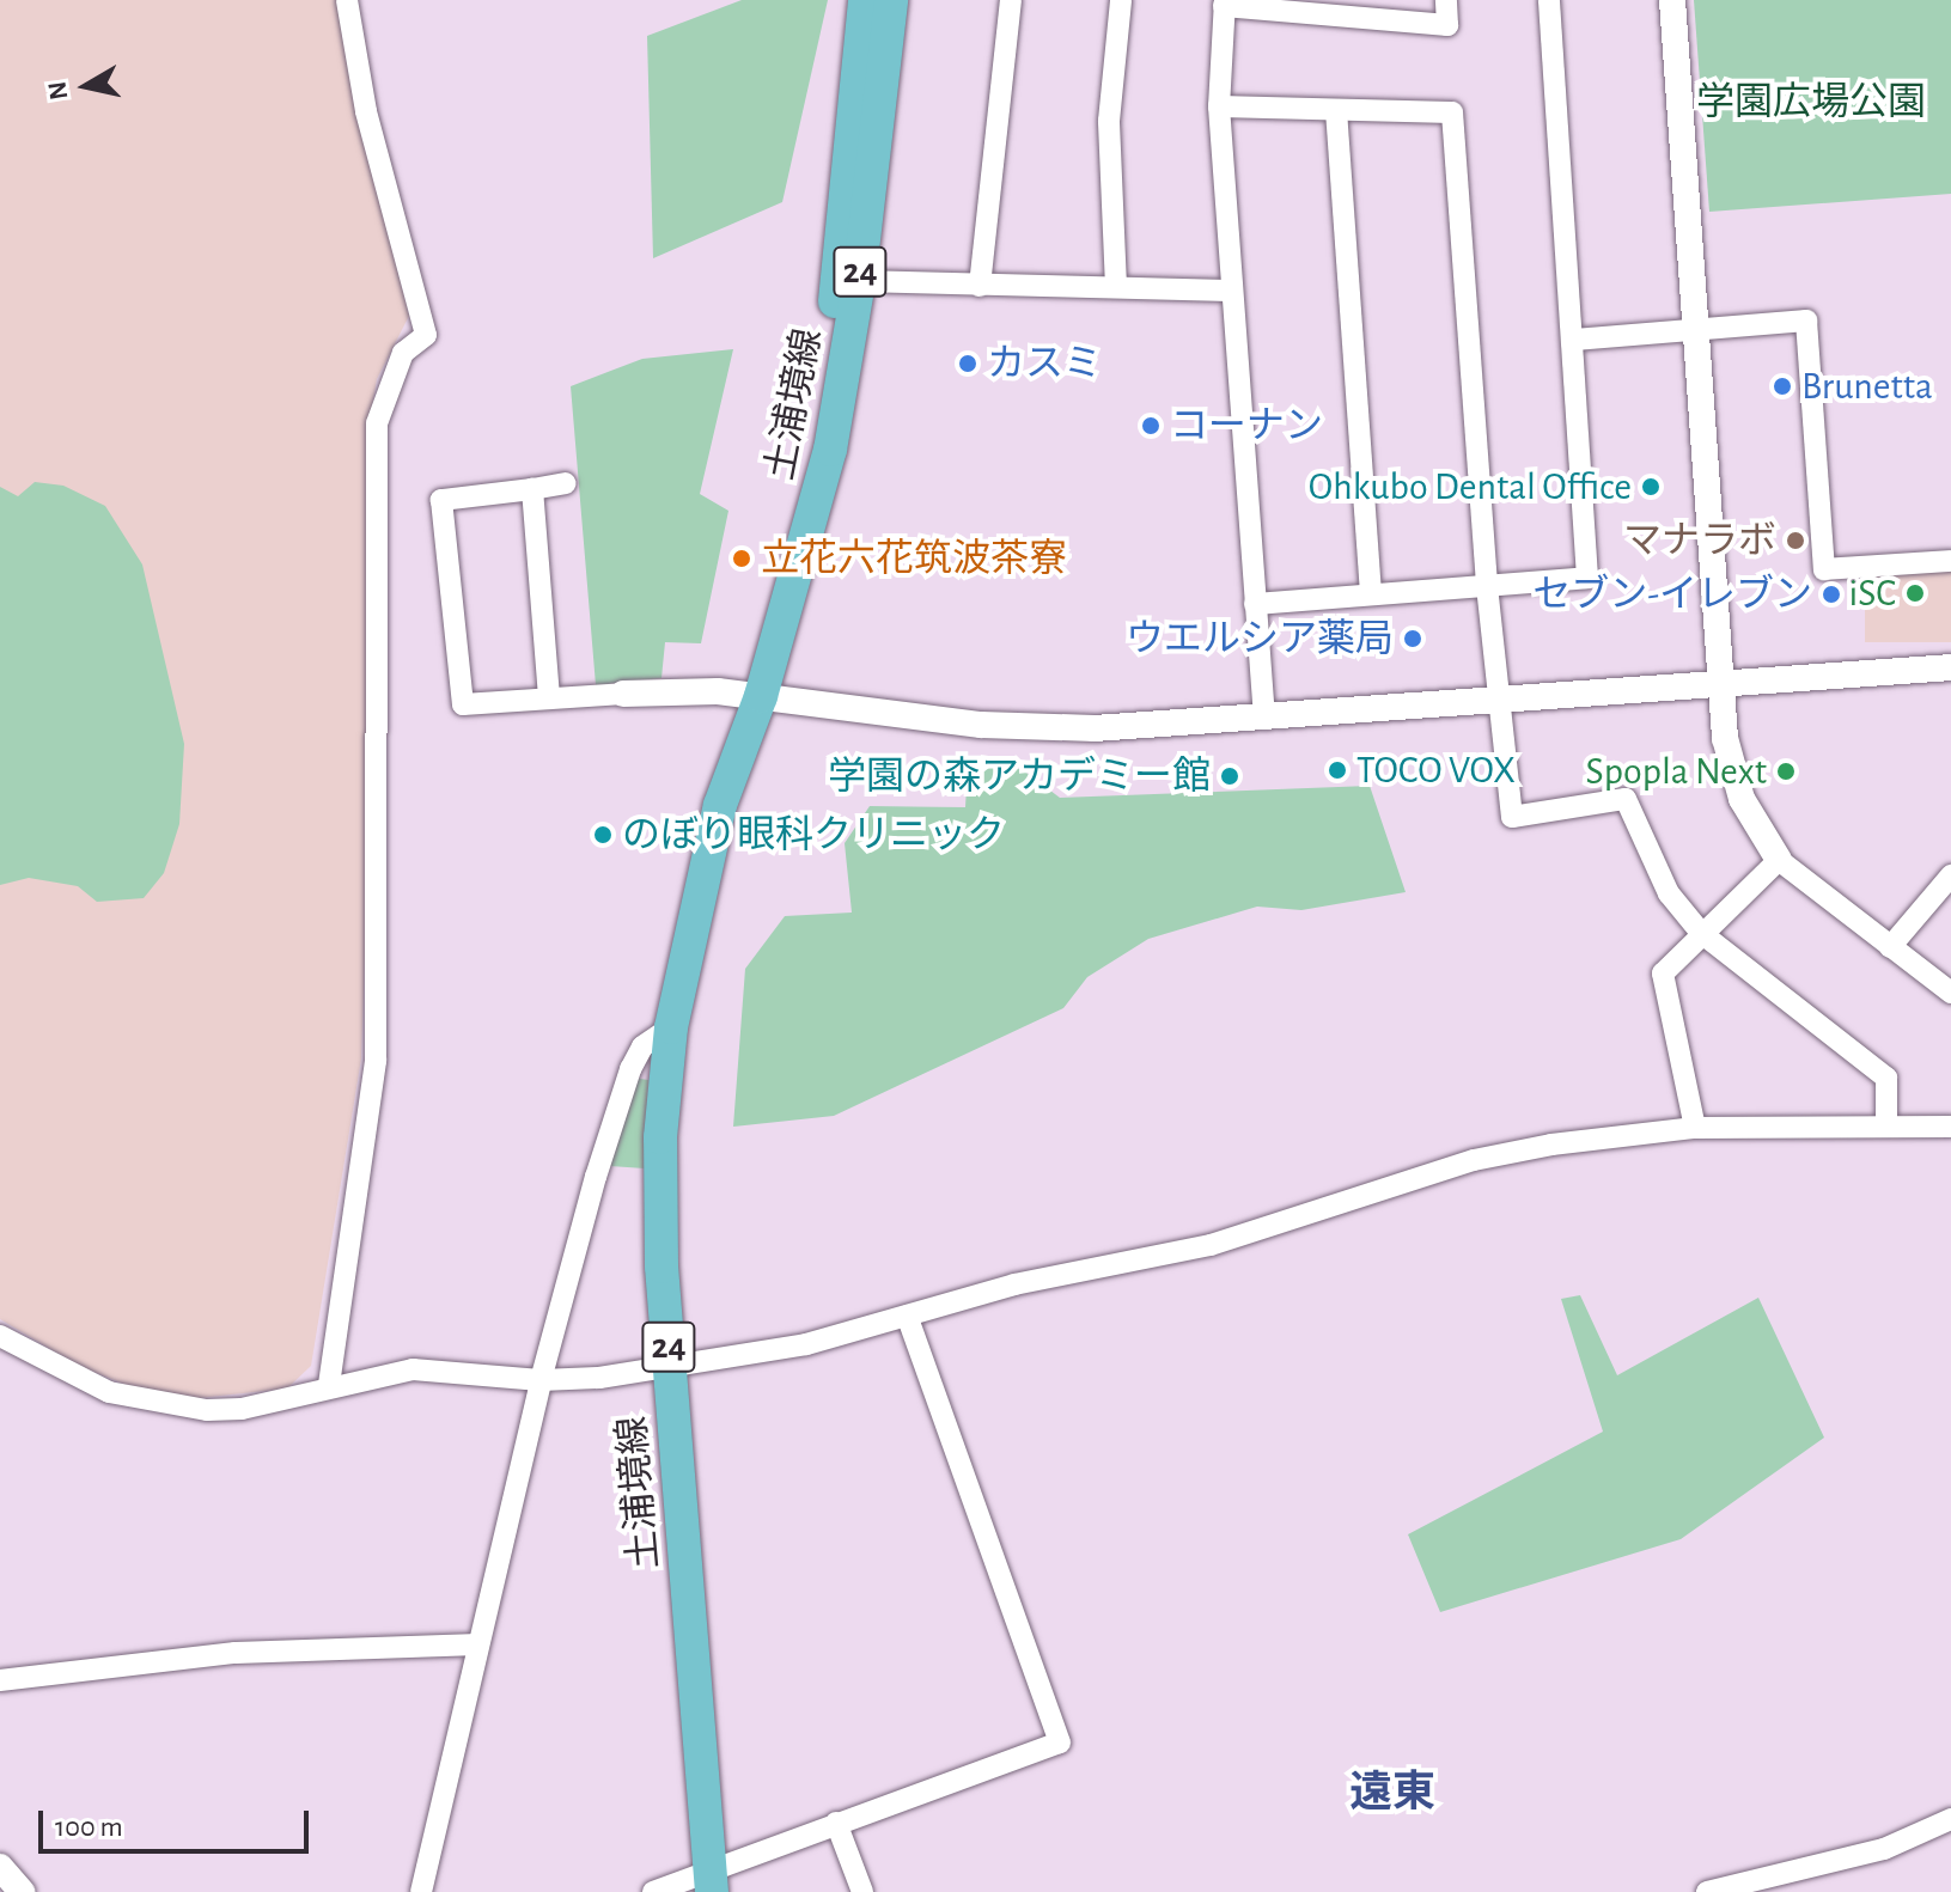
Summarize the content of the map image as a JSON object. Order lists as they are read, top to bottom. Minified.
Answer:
{"streets":{"main road":["24","土浦境線"]},"districts":["遠東"],"parks":["学園広場公園"],"places":["カスミ","Brunetta","コーナン","Ohkubo Dental Office","マナラボ","立花六花筑波茶寮","iSC","セブン-イレブン","ウエルシア薬局","TOCO VOX","Spopla Next","学園の森アカデミー館","のぼり眼科クリニック"],"scale_bar":"100 m","north":"left"}
